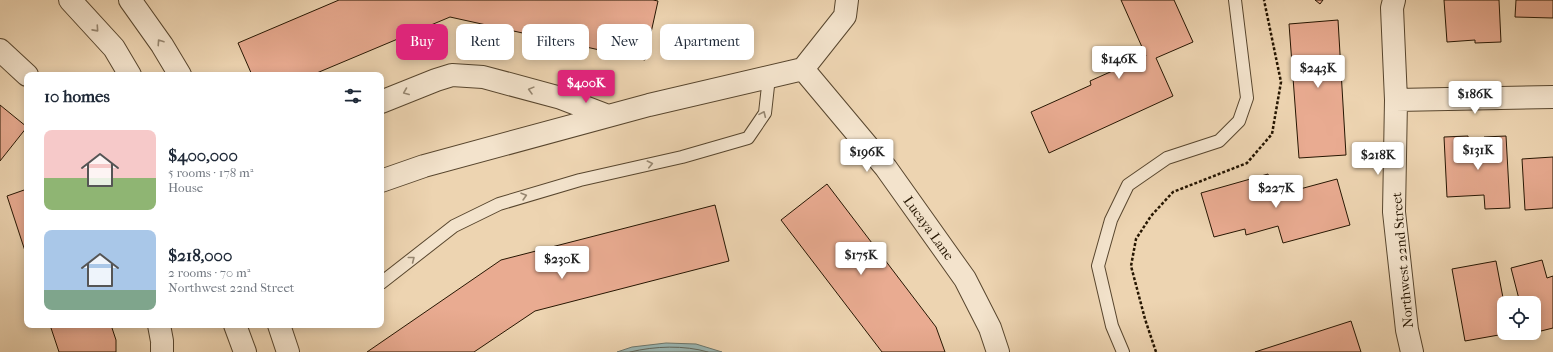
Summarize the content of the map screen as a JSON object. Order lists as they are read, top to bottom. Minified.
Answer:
{"streets":{"street":["Lucaya Lane","Northwest 22nd Street"]},"page":{"chip":["Buy","Rent","Filters","New","Apartment"],"price":["$146K","$243K","$400K","$186K","$131K","$196K","$218K","$227K","$175K","$230K"],"heading":"10 homes","list":[{"name":"$400,000","note":"5 rooms · 178 m² · House"},{"name":"$218,000","note":"2 rooms · 70 m² · Northwest 22nd Street"}]}}
